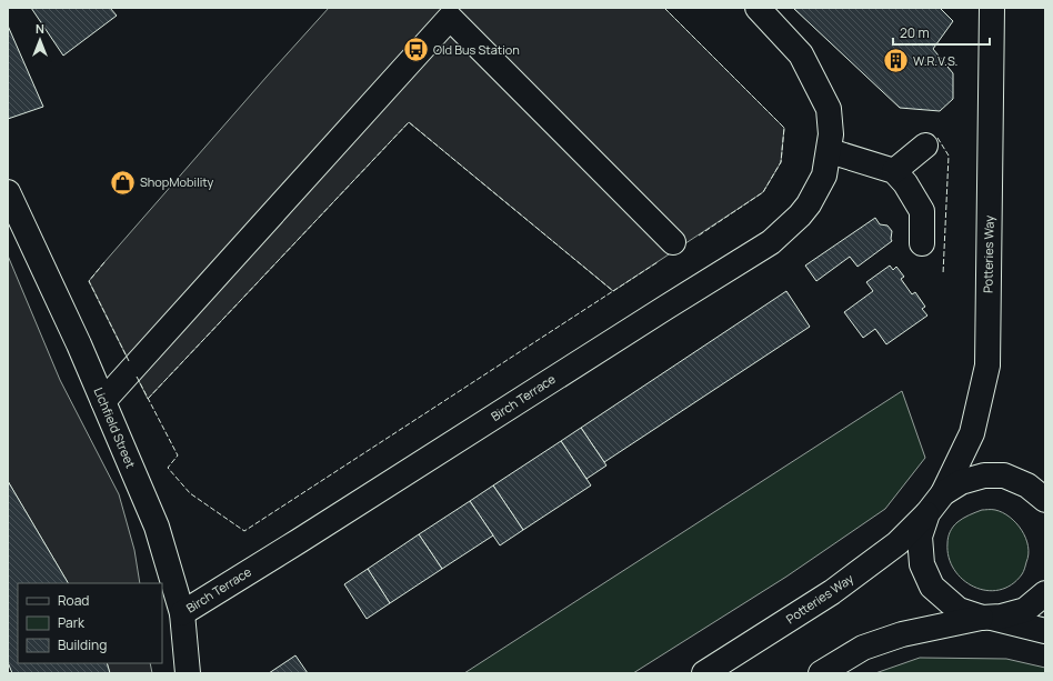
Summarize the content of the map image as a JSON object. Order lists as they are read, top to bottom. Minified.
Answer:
{"streets":{"main road":["Potteries Way","Birch Terrace","Lichfield Street"]},"crossings":[["Birch Terrace","Lichfield Street"]],"places":{"bus stop":["Old Bus Station"],"building":["W.R.V.S."],"shop":["ShopMobility"]},"legend":["Road","Park","Building"],"scale_bar":"20 m","north":"top"}
